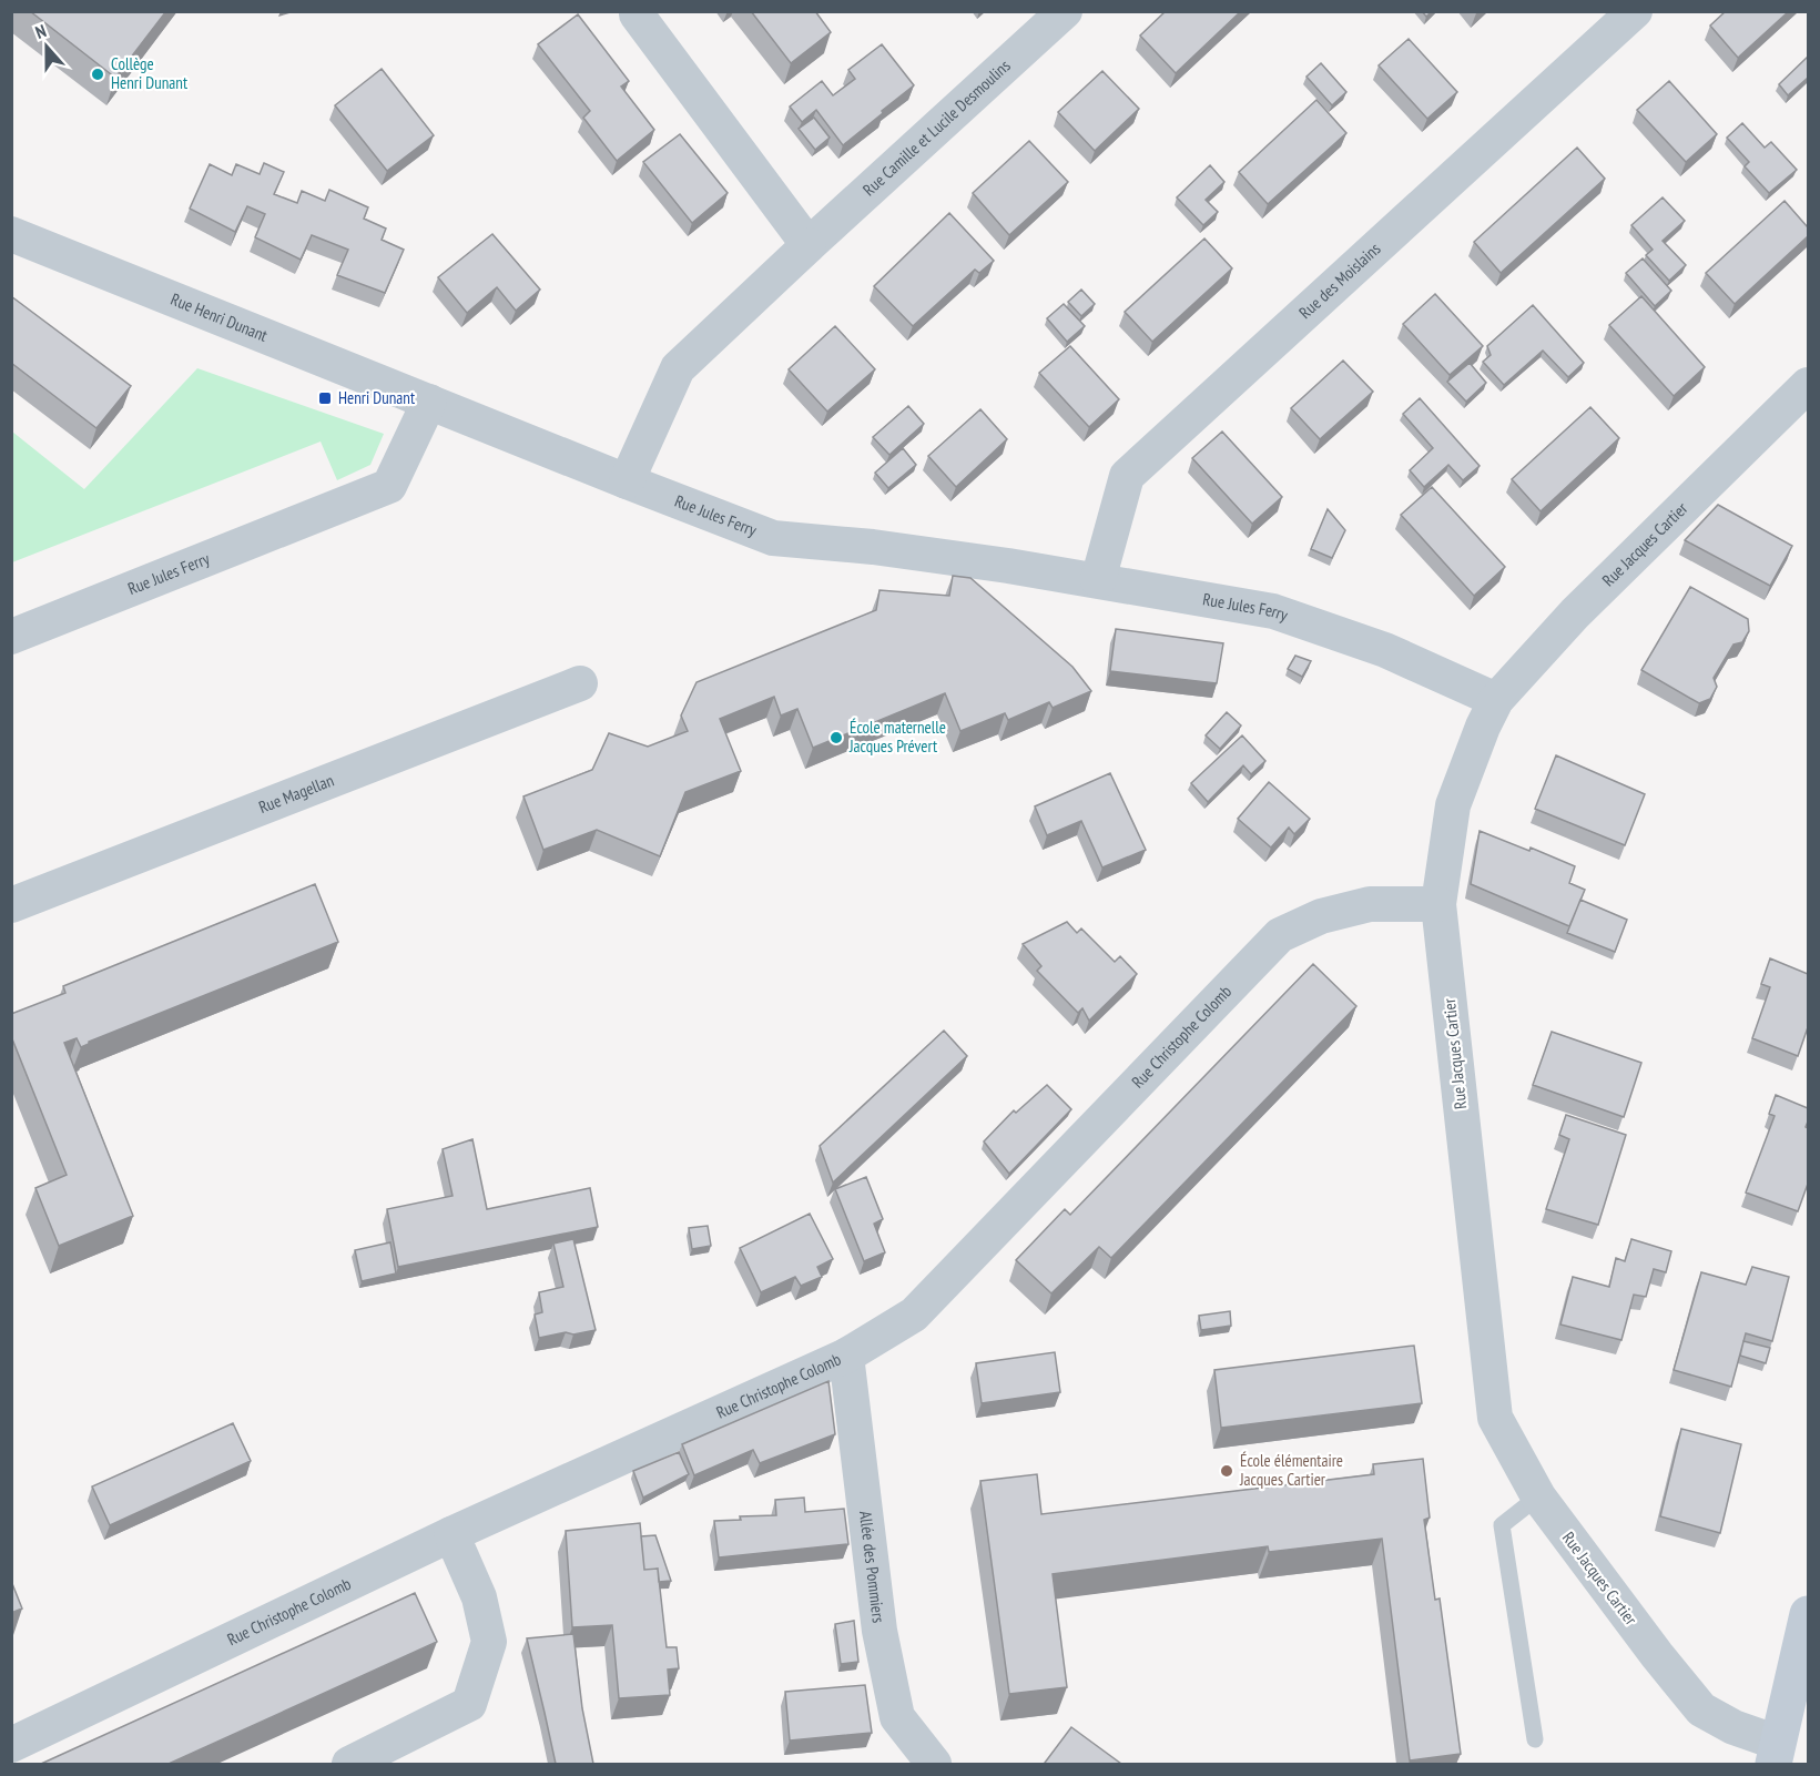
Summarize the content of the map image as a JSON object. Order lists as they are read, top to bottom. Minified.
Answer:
{"streets":{"street":["Rue Camille et Lucile Desmoulins","Rue des Moislains","Rue Henri Dunant","Rue Jules Ferry","Rue Jacques Cartier","Rue Magellan","Rue Christophe Colomb","Allée des Pommiers"]},"crossings":[["Rue Camille et Lucile Desmoulins","Rue Jules Ferry"],["Rue des Moislains","Rue Jules Ferry"],["Rue Henri Dunant","Rue Jules Ferry"],["Rue Jules Ferry","Rue Jacques Cartier"],["Rue Jacques Cartier","Rue Christophe Colomb"],["Rue Christophe Colomb","Allée des Pommiers"]],"places":{"other":["Collège Henri Dunant","École maternelle Jacques Prévert","École élémentaire Jacques Cartier"],"transit":["Henri Dunant"]},"north":"top"}
